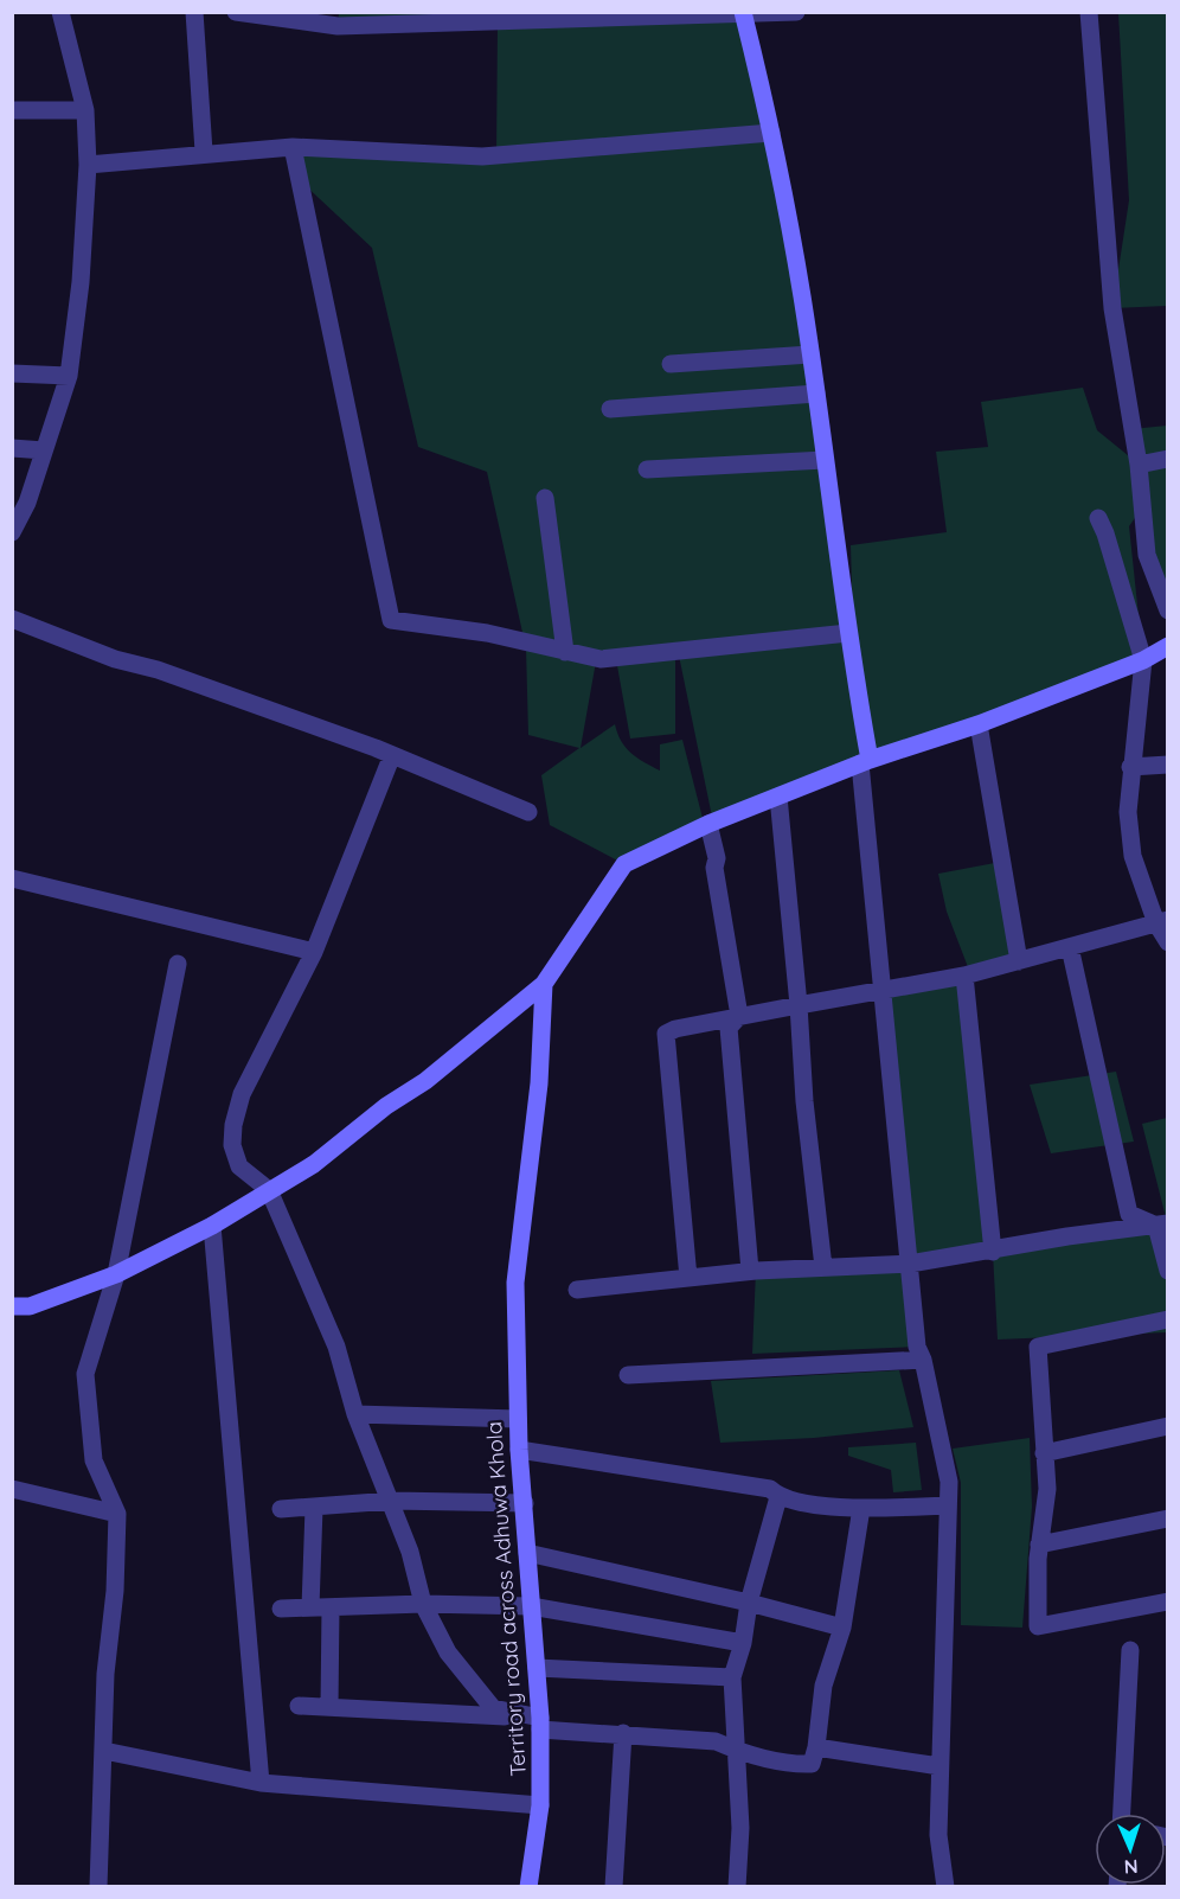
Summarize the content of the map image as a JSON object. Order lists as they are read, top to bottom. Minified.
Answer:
{"streets":{"street":["Territory road across Adhuwa Khola"]},"north":"bottom"}
